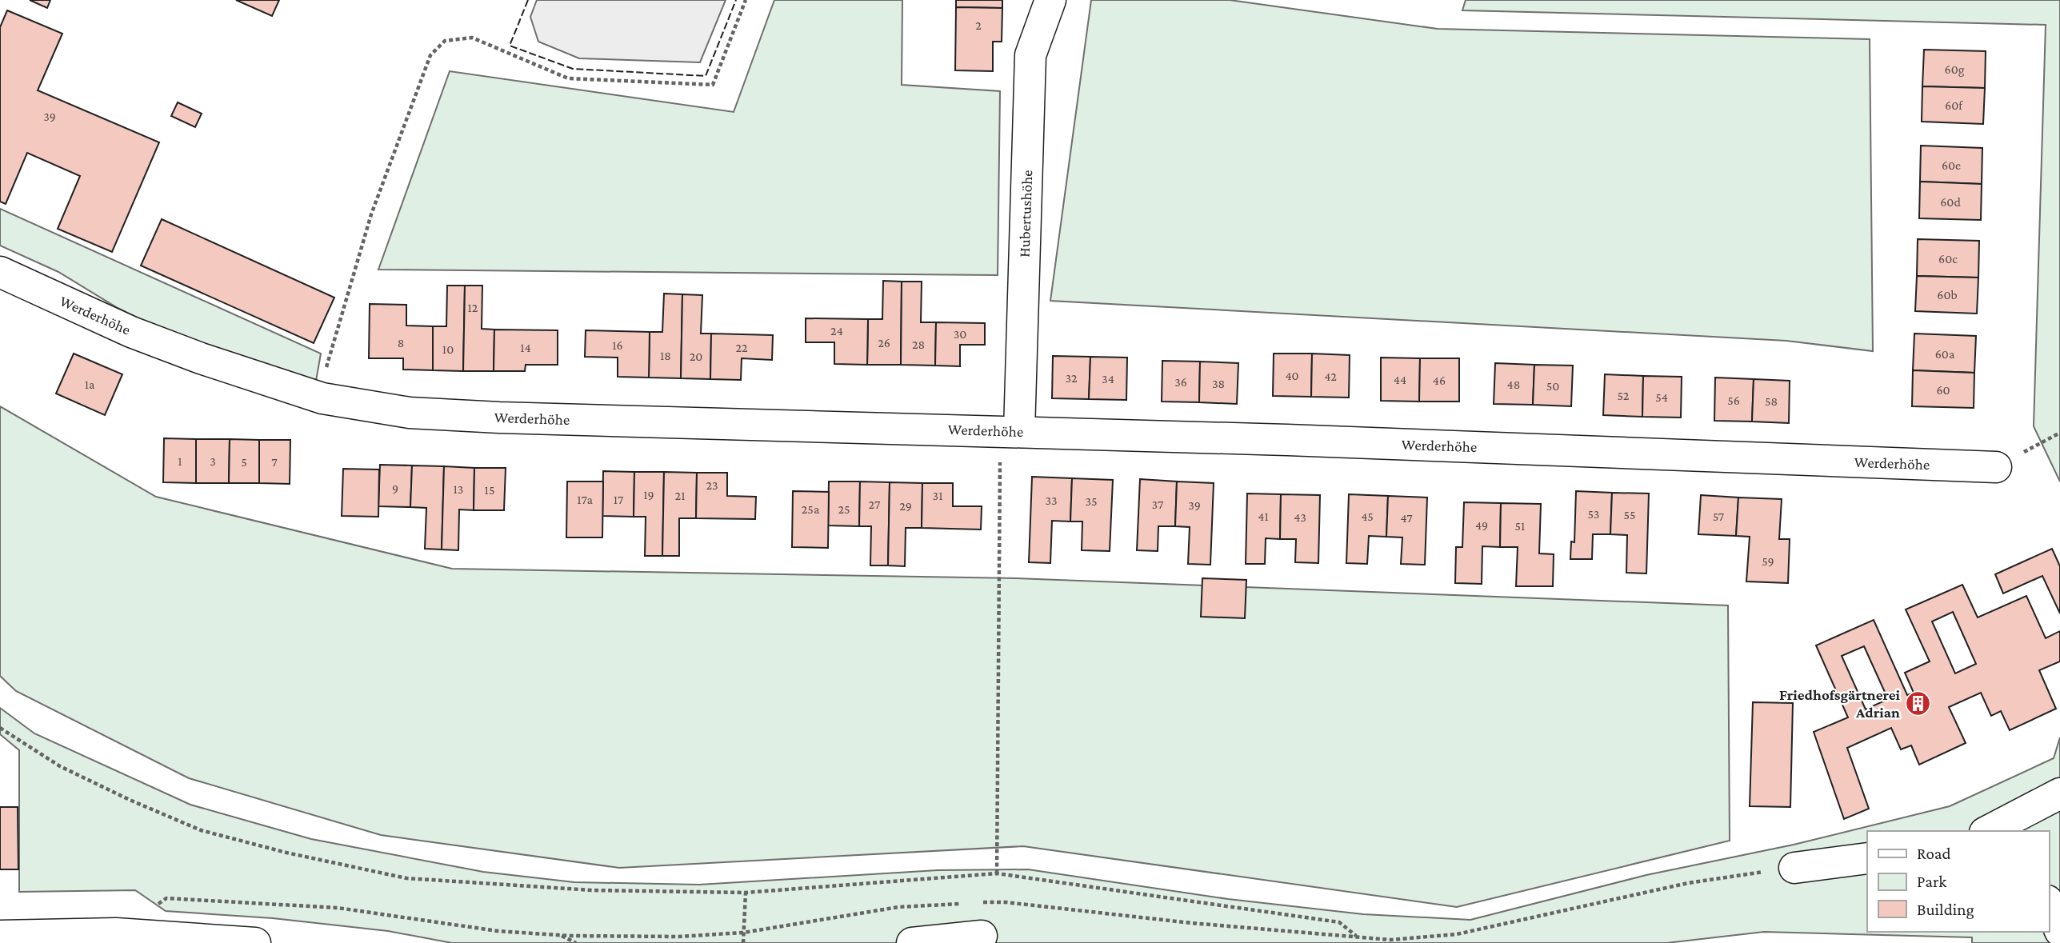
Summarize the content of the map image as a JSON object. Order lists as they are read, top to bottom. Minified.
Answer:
{"streets":{"street":["Hubertushöhe","Werderhöhe"]},"crossings":[["Hubertushöhe","Werderhöhe"]],"places":{"building":["Friedhofsgärtnerei Adrian"]},"house_numbers":["2","60g","60f","39","60e","60d","60c","60b","12","24","30","8","26","28","16","14","22","10","60a","18","20","40","42","32","34","44","46","36","38","1a","48","50","60","52","54","56","58","1","3","5","7","23","9","13","15","19","21","31","17a","17","33","35","27","37","39","29","25a","25","53","55","41","45","57","43","47","49","51","59"],"legend":["Road","Park","Building"]}
